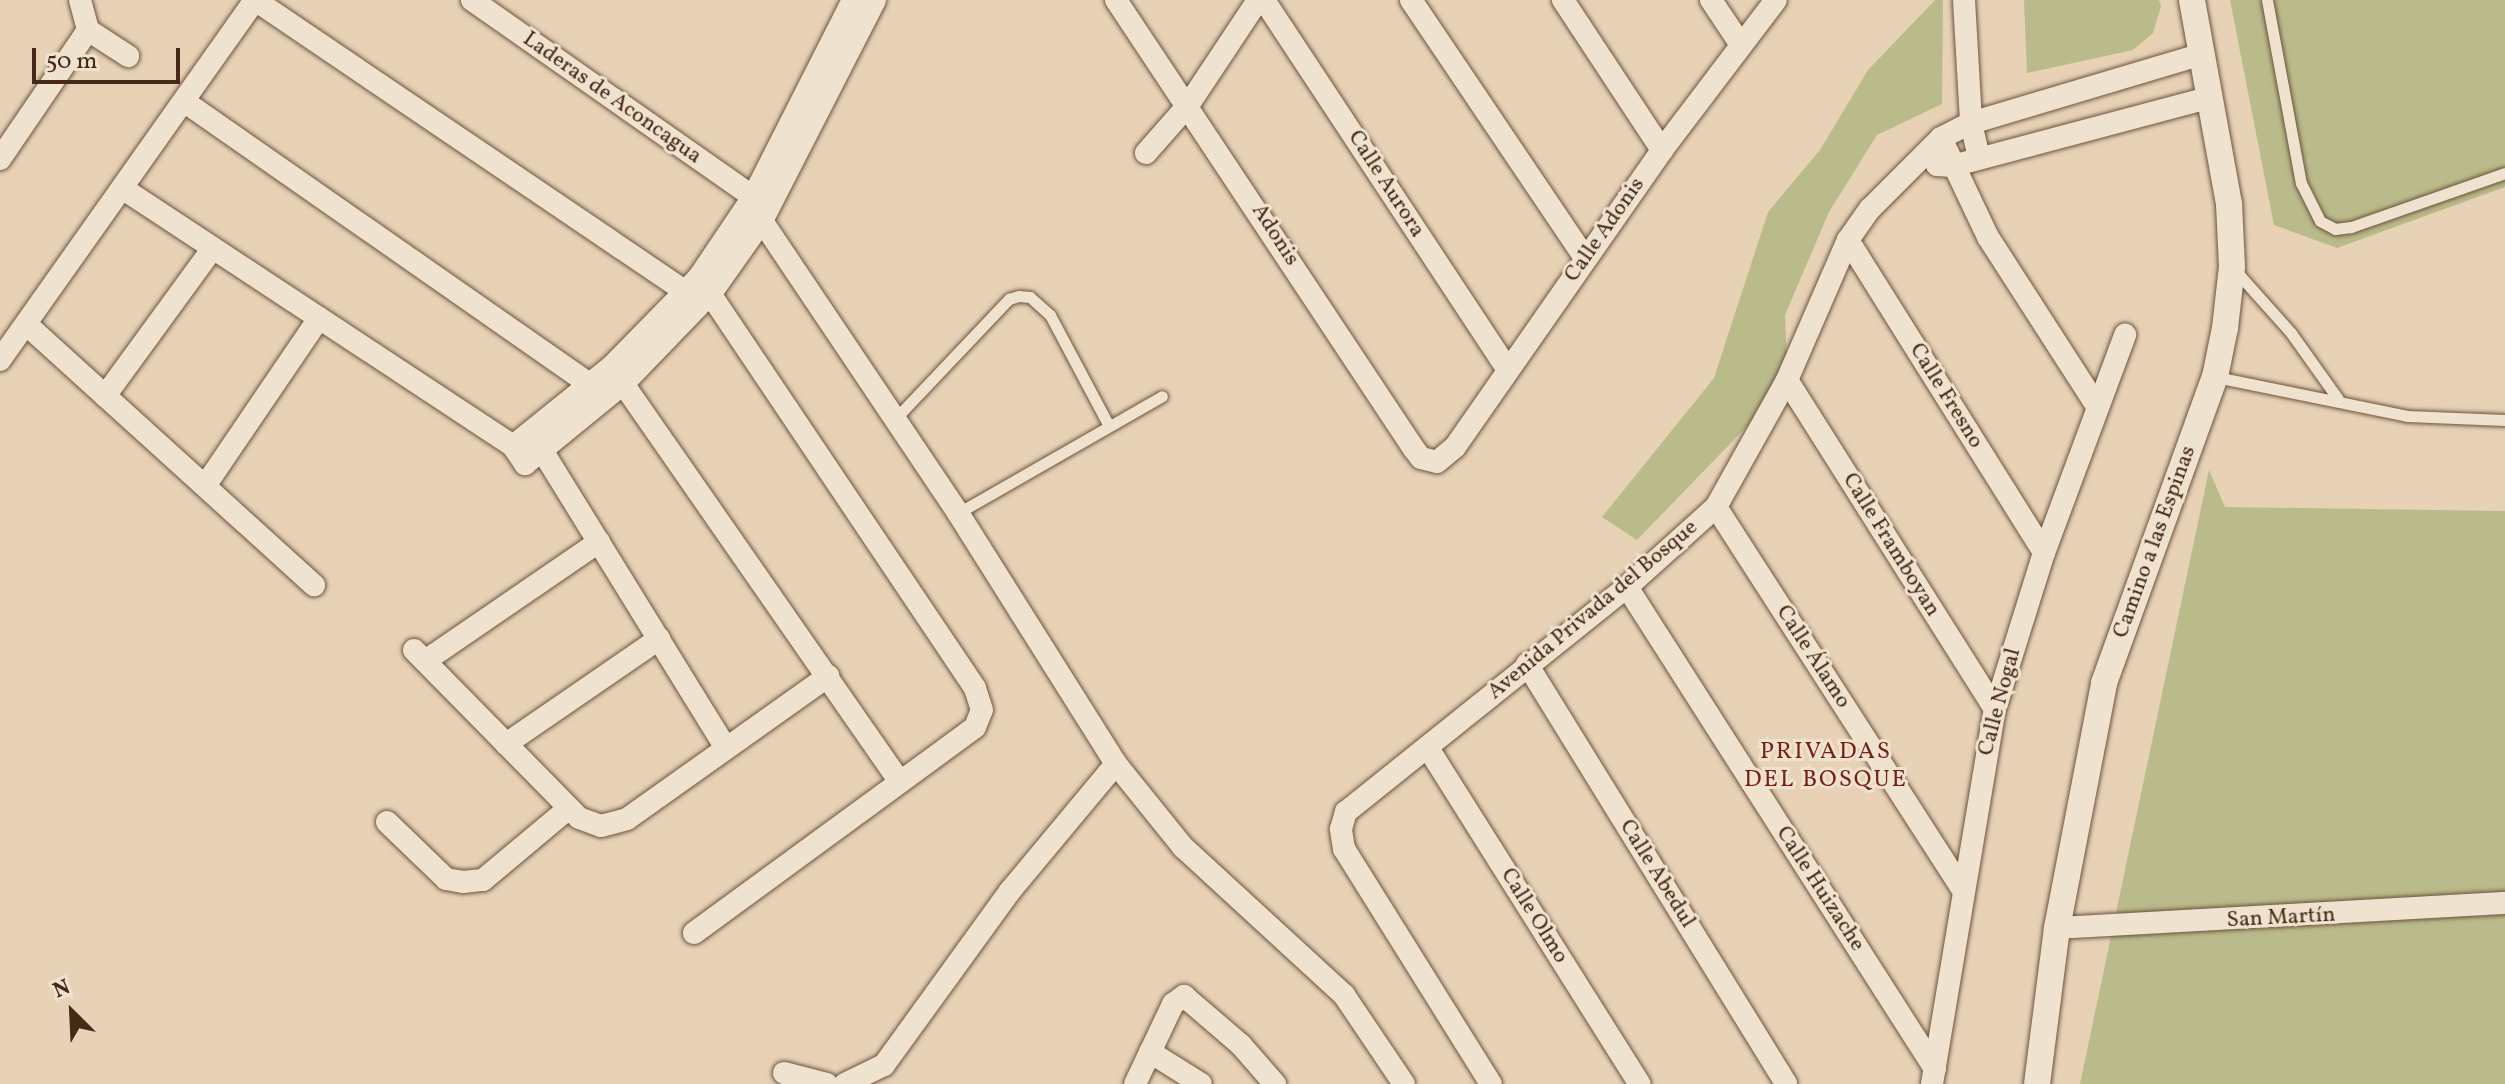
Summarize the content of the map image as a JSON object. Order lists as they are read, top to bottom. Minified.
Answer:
{"streets":{"street":["Laderas de Aconcagua","Calle Aurora","Calle Adonis","Adonis","Calle Fresno","Camino a las Espinas","Calle Framboyan","Avenida Privada del Bosque","Calle Álamo","Calle Nogal","Calle Abedul","Calle Huizache","Calle Olmo","San Martín"]},"crossings":[["Calle Aurora","Calle Adonis"],["Calle Adonis","Adonis"],["Calle Fresno","Avenida Privada del Bosque"],["Calle Fresno","Calle Nogal"],["Camino a las Espinas","Avenida Privada del Bosque"],["Camino a las Espinas","San Martín"],["Calle Framboyan","Avenida Privada del Bosque"],["Calle Framboyan","Calle Nogal"],["Avenida Privada del Bosque","Calle Álamo"],["Avenida Privada del Bosque","Calle Abedul"],["Avenida Privada del Bosque","Calle Huizache"],["Avenida Privada del Bosque","Calle Olmo"],["Calle Álamo","Calle Nogal"],["Calle Nogal","Calle Huizache"]],"districts":["PRIVADAS DEL BOSQUE"],"scale_bar":"50 m","north":"top left"}
